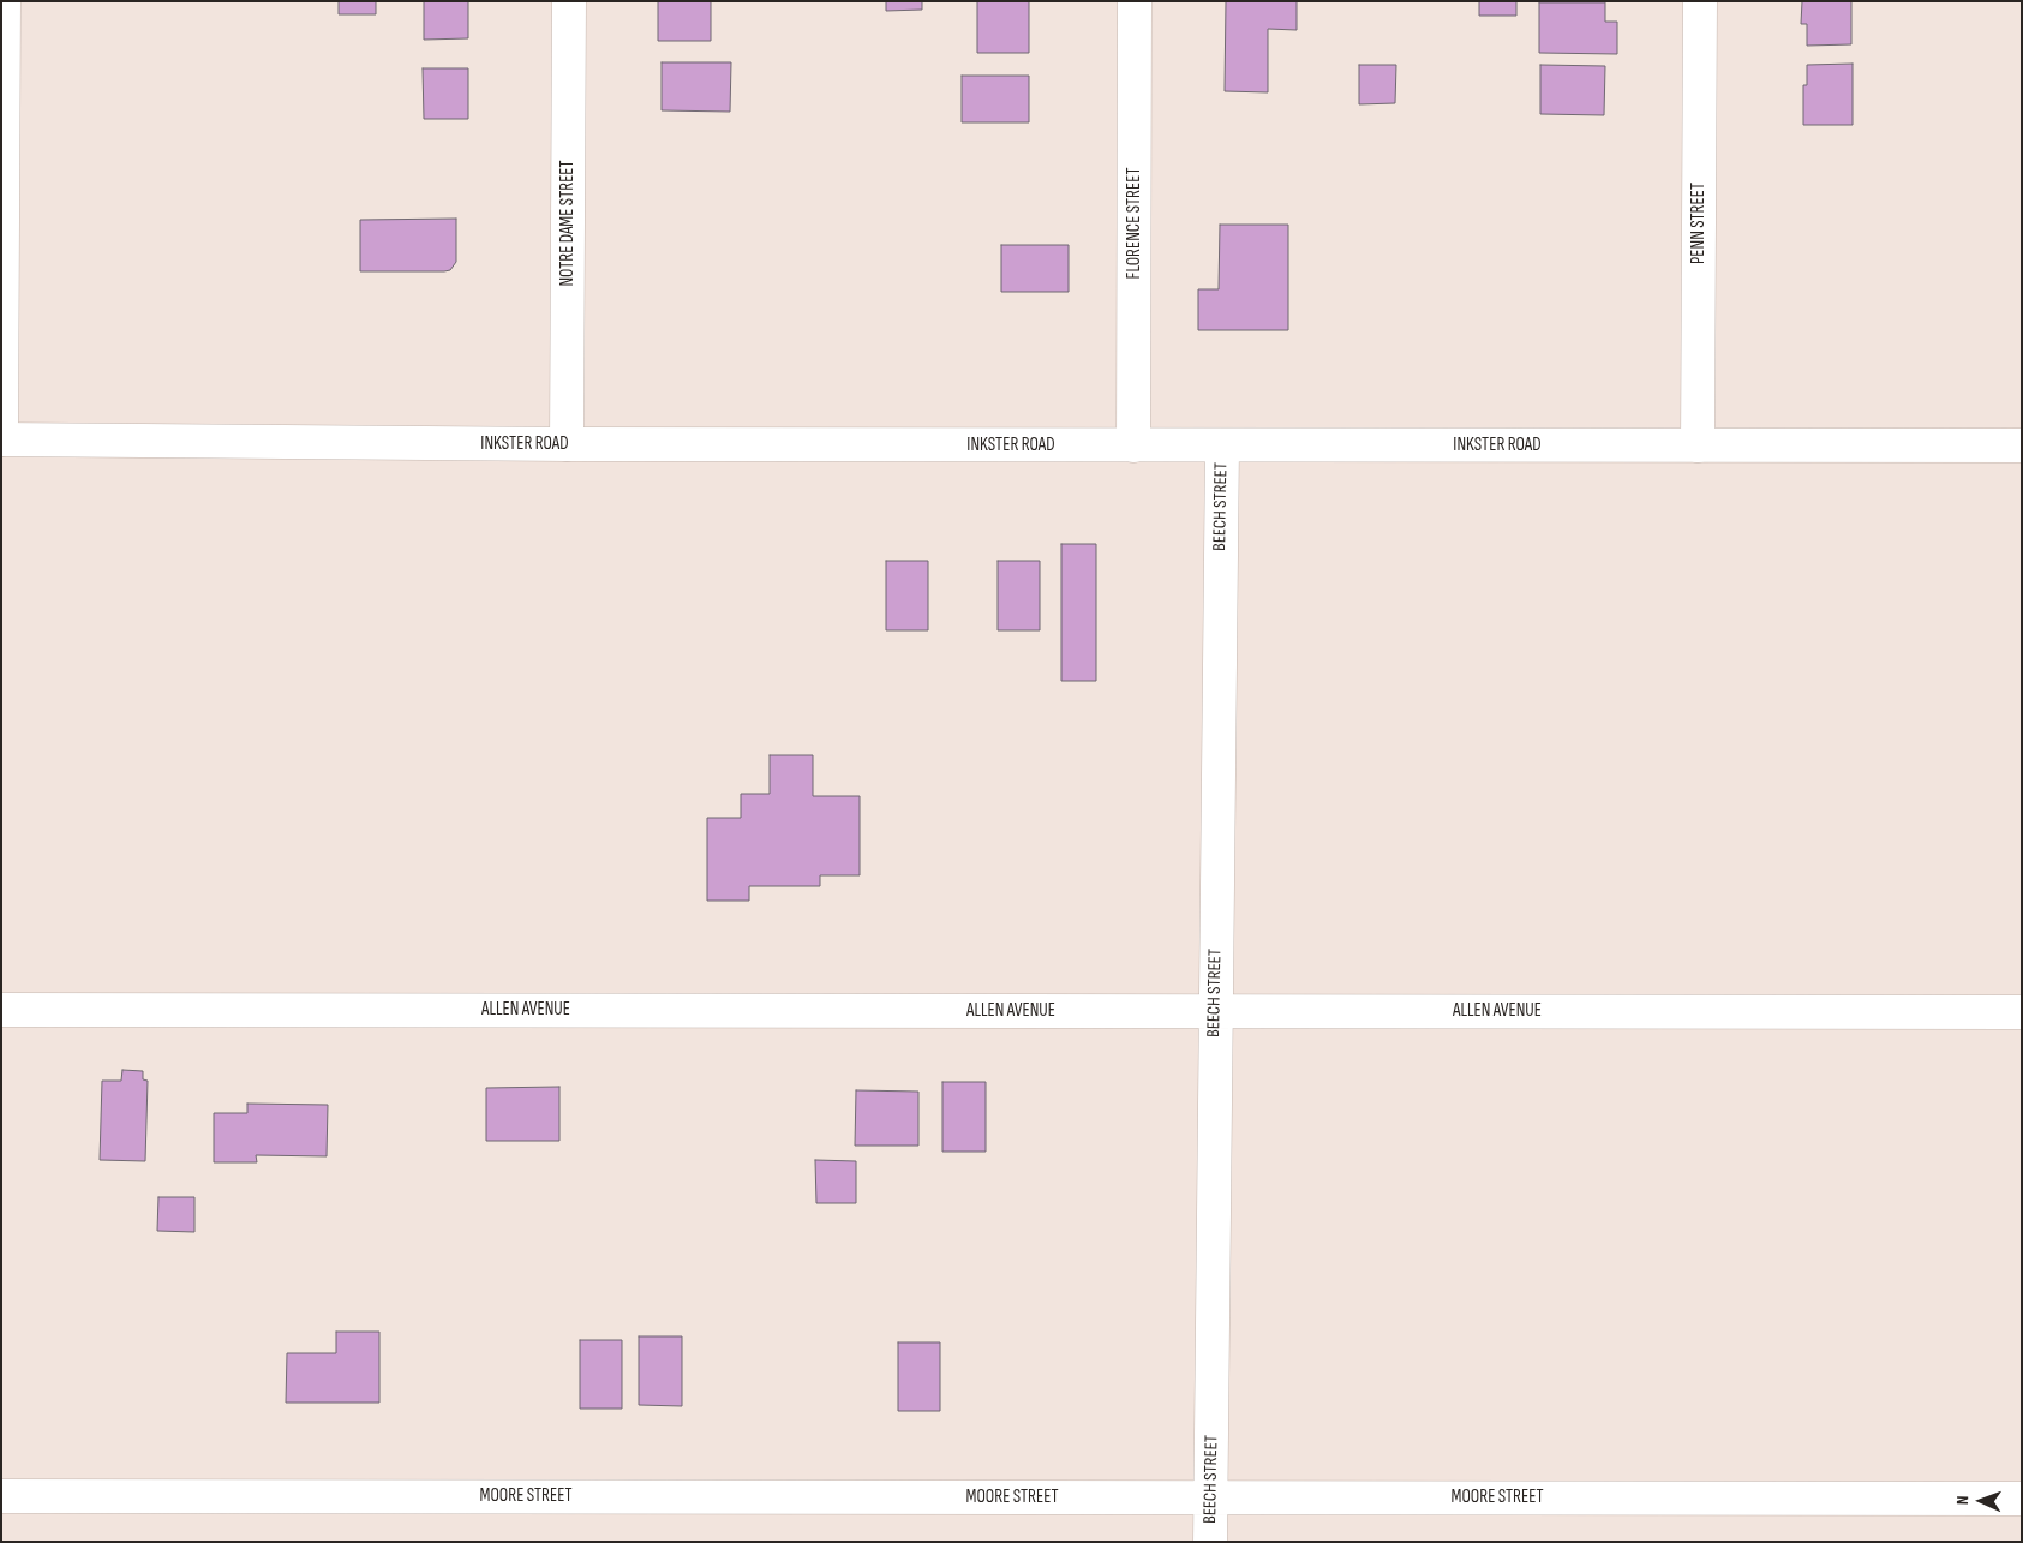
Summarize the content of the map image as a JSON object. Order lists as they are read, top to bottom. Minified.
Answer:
{"streets":{"street":["NOTRE DAME STREET","FLORENCE STREET","PENN STREET","INKSTER ROAD","BEECH STREET","ALLEN AVENUE","MOORE STREET"]},"crossings":[["NOTRE DAME STREET","INKSTER ROAD"],["FLORENCE STREET","INKSTER ROAD"],["PENN STREET","INKSTER ROAD"],["INKSTER ROAD","BEECH STREET"],["BEECH STREET","ALLEN AVENUE"],["BEECH STREET","MOORE STREET"]],"north":"left"}
